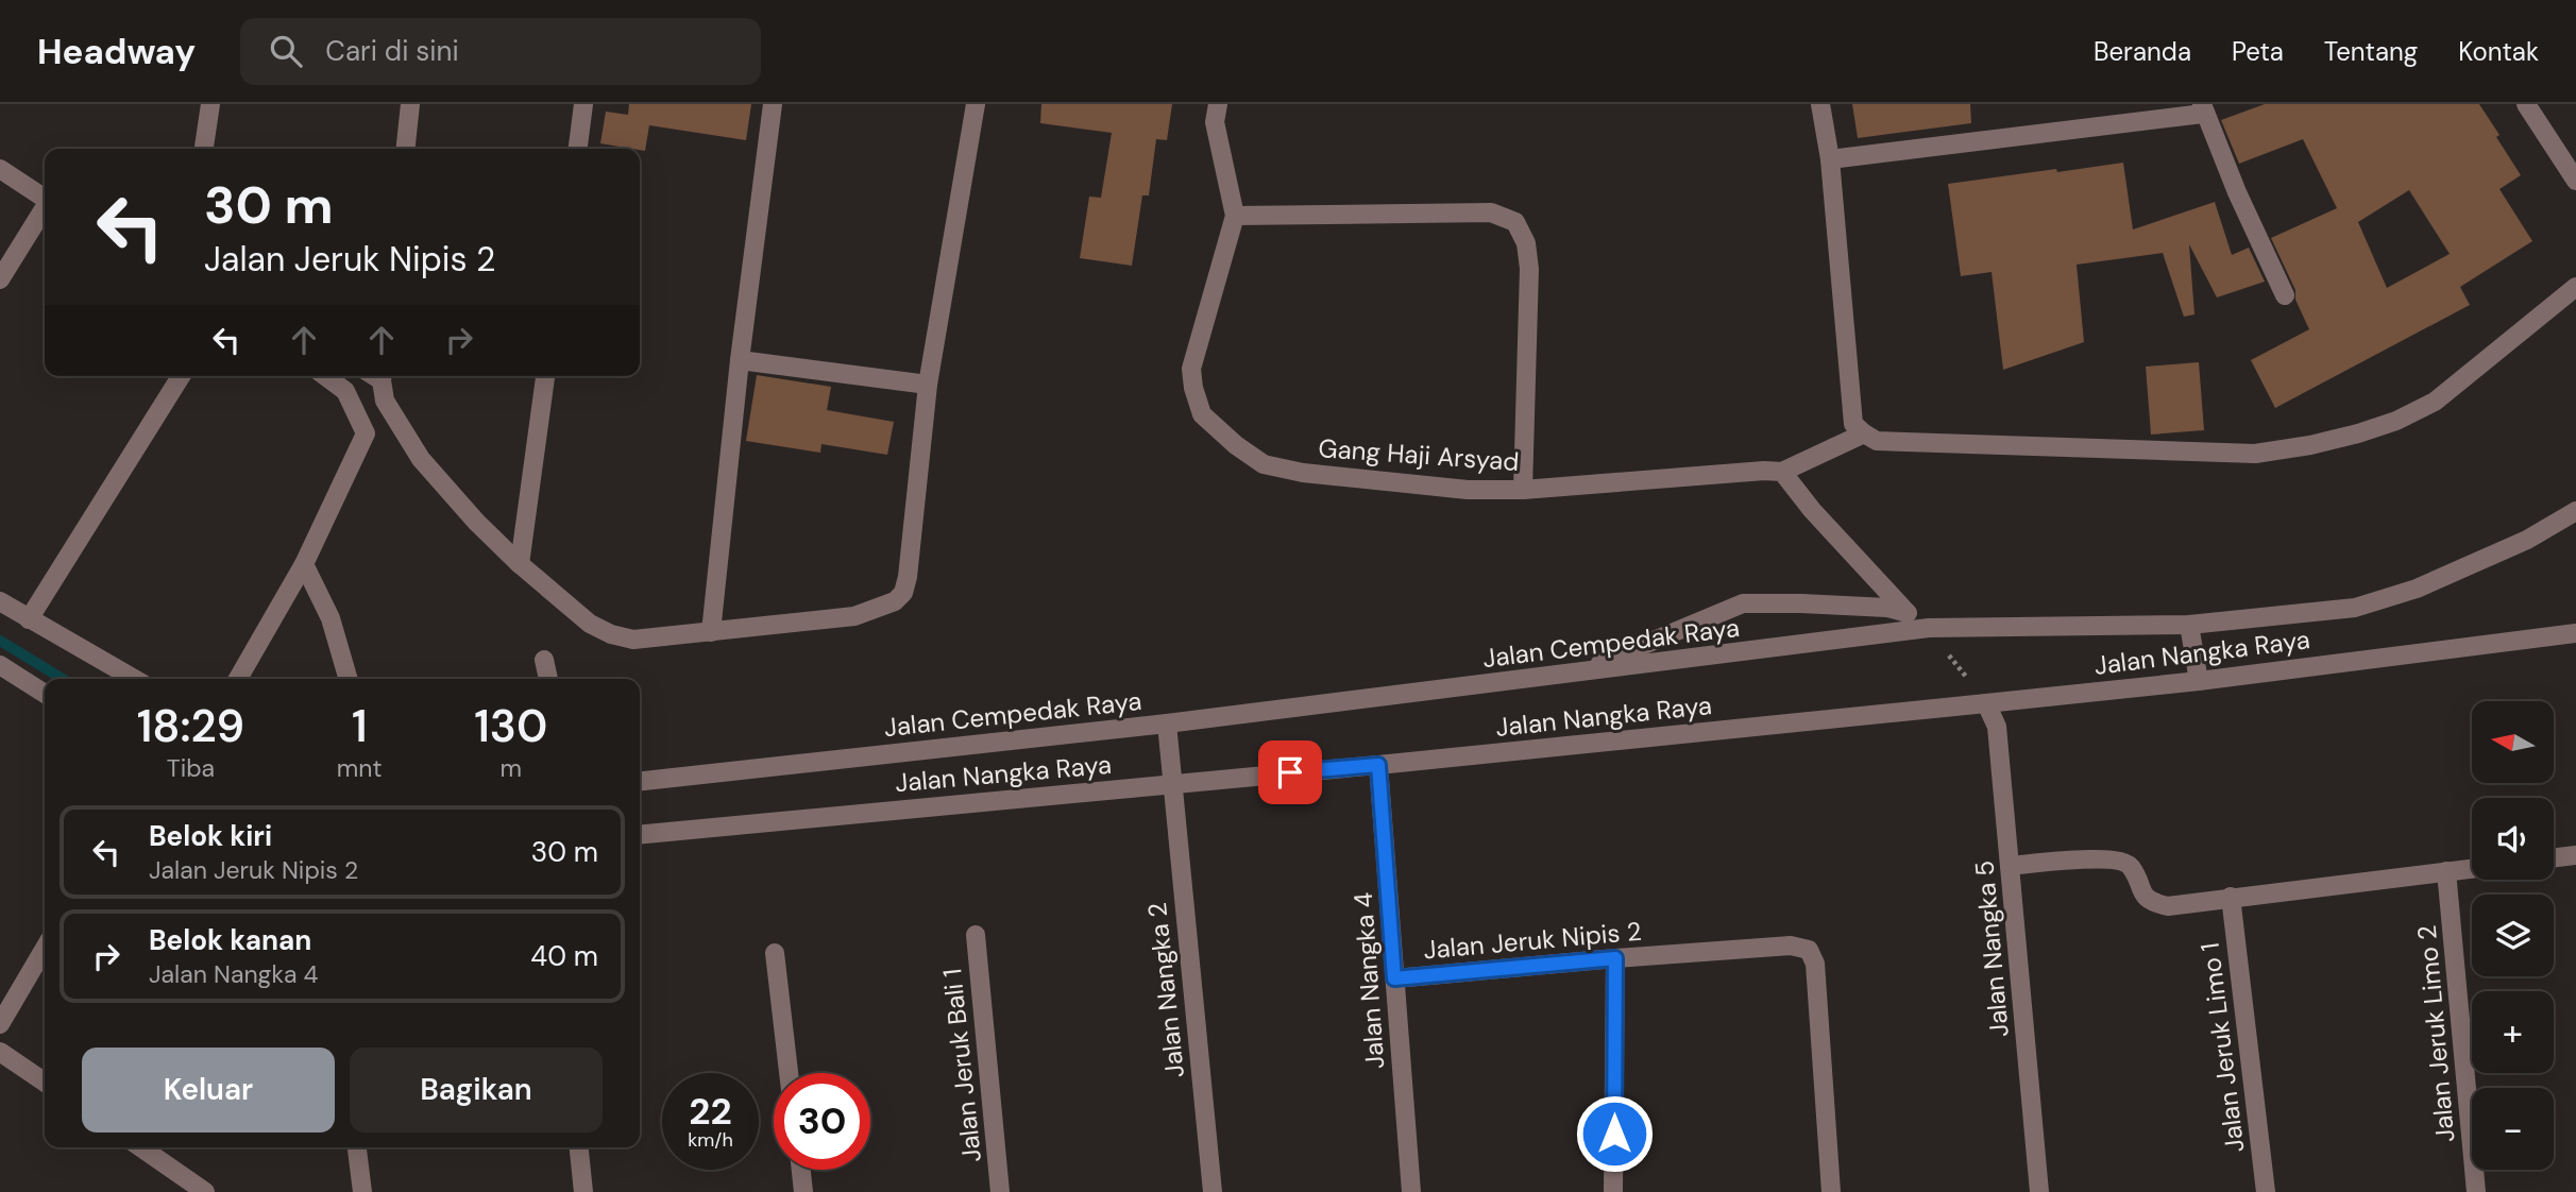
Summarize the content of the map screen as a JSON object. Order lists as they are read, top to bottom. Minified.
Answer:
{"streets":{"street":["Gang Haji Arsyad","Jalan Cempedak Raya","Jalan Nangka Raya","Jalan Jeruk Nipis 2","Jalan Nangka 5","Jalan Nangka 4","Jalan Nangka 2","Jalan Jeruk Limo 2","Jalan Jeruk Limo 1","Jalan Jeruk Bali 1"]},"crossings":[["Jalan Cempedak Raya","Jalan Nangka 2"],["Jalan Nangka Raya","Jalan Nangka 5"],["Jalan Nangka Raya","Jalan Nangka 4"],["Jalan Nangka Raya","Jalan Nangka 2"],["Jalan Jeruk Nipis 2","Jalan Nangka 4"]],"north":"left","page":{"header":"Headway","search":"Cari di sini","nav":["Beranda","Peta","Tentang","Kontak"],"turn":["30 m","Jalan Jeruk Nipis 2"],"eta":["18:29","Tiba","1","mnt","130","m"],"map_buttons":["+","−"],"list":[{"name":"Belok kiri","note":"Jalan Jeruk Nipis 2","value":"30 m"},{"name":"Belok kanan","note":"Jalan Nangka 4","value":"40 m"}],"buttons":["Keluar","Bagikan"],"speed":"22 km/h","limit":"30"}}
